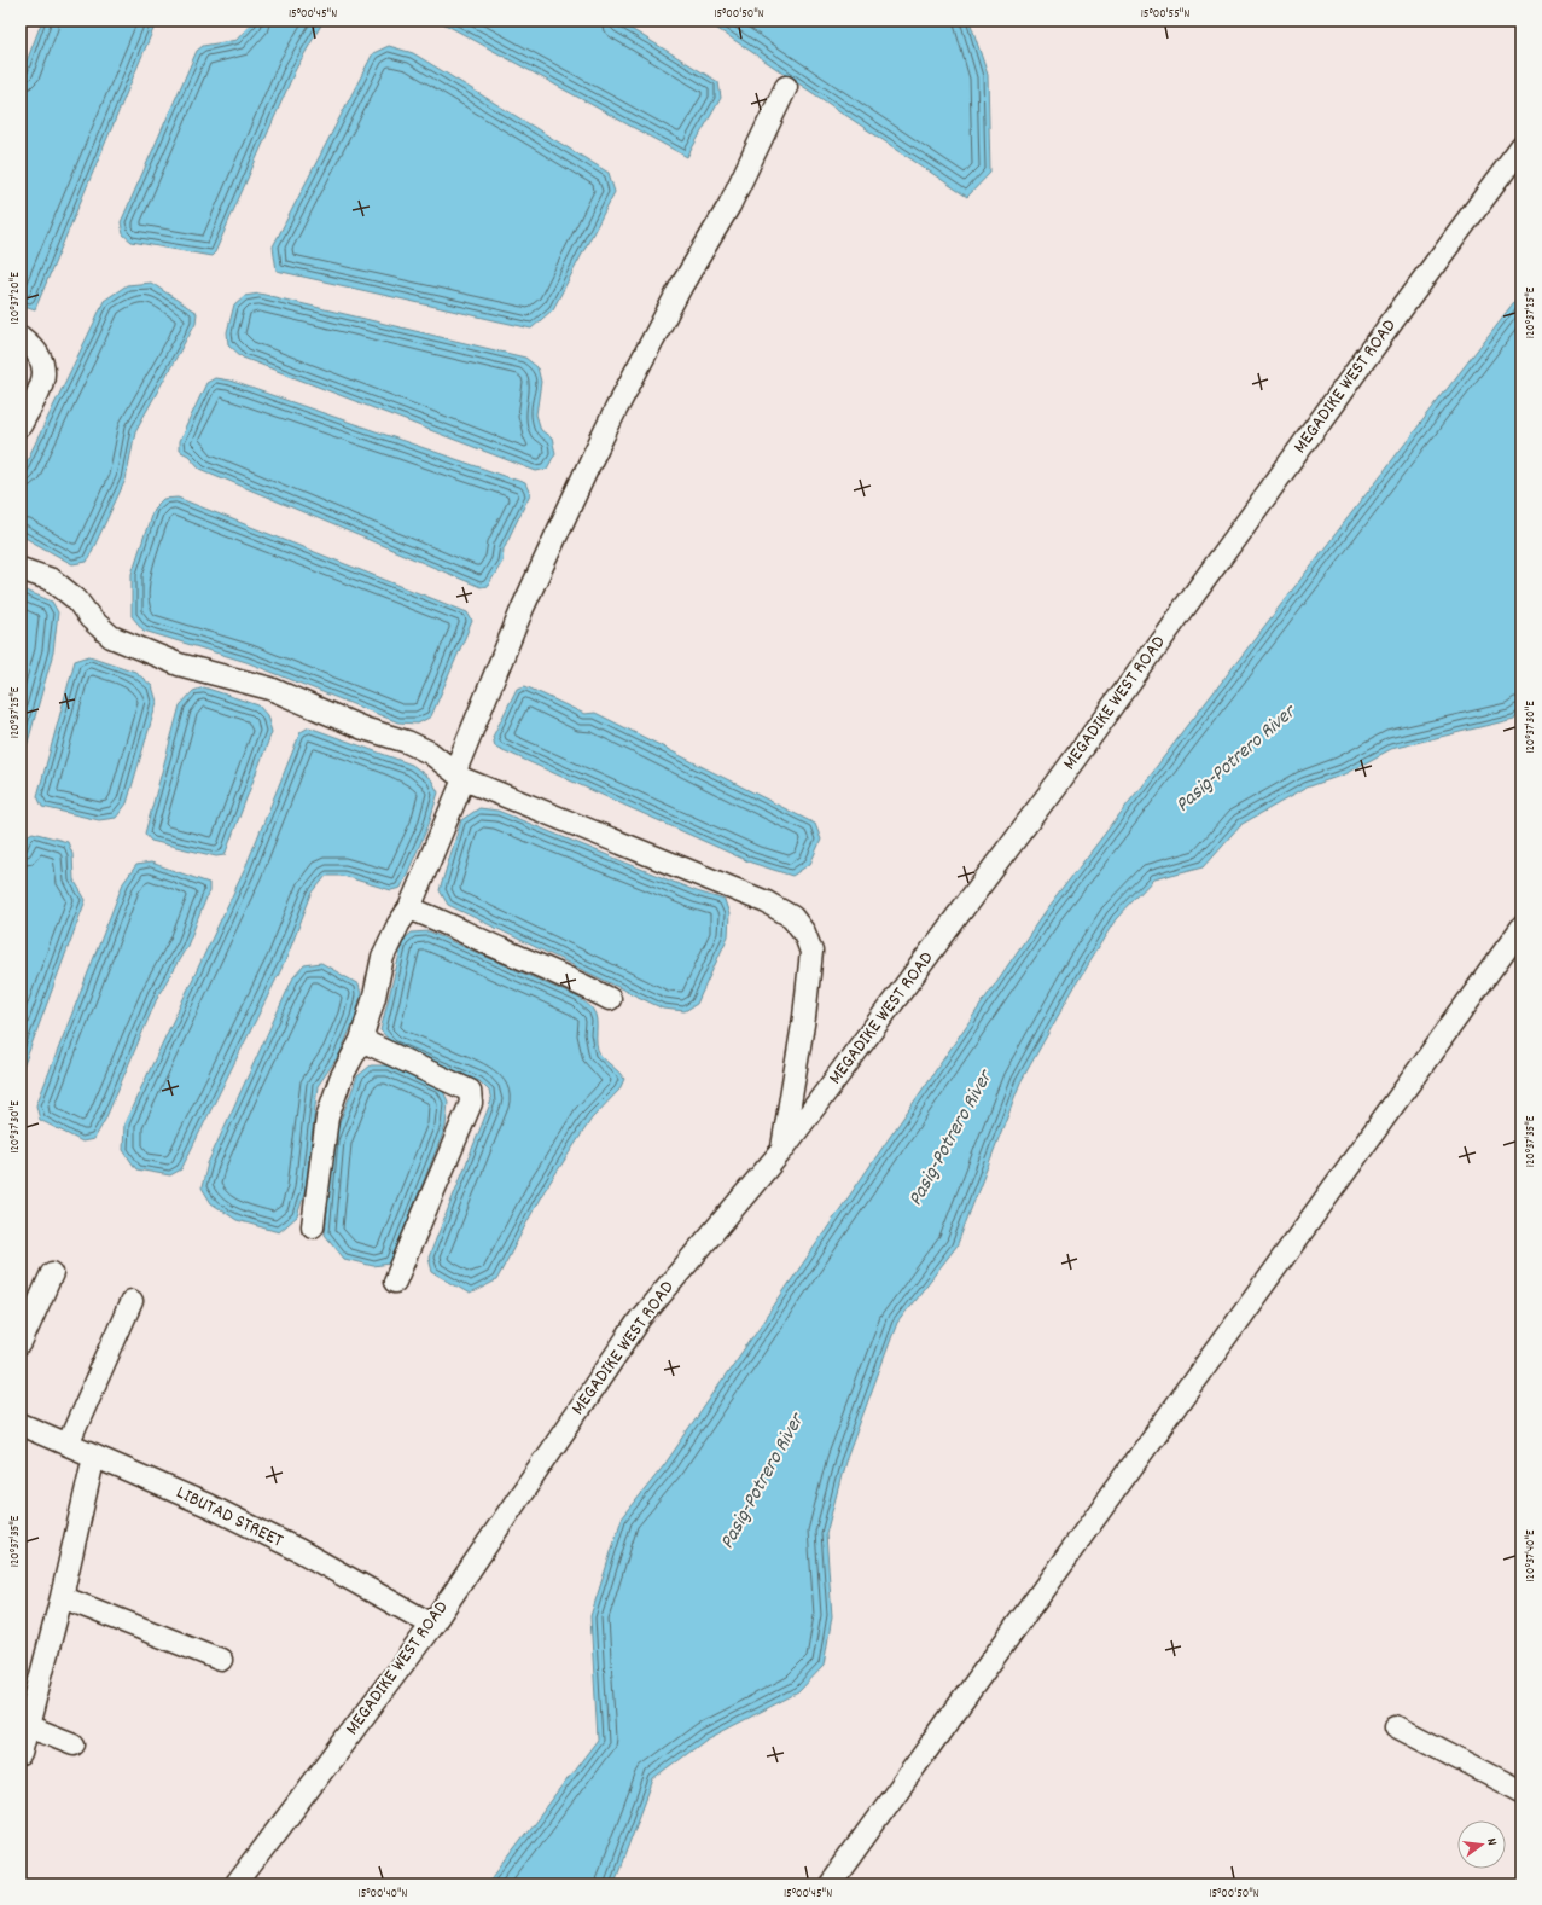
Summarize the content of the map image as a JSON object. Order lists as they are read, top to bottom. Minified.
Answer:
{"streets":{"street":["MEGADIKE WEST ROAD","LIBUTAD STREET"]},"crossings":[["MEGADIKE WEST ROAD","LIBUTAD STREET"]],"water":["Pasig-Potrero River"],"north":"right","coordinates":["15°00'45\"N","15°00'50\"N","15°00'55\"N","120°37'20\"E","120°37'25\"E","120°37'30\"E","120°37'35\"E","120°37'40\"E","15°00'40\"N"]}
